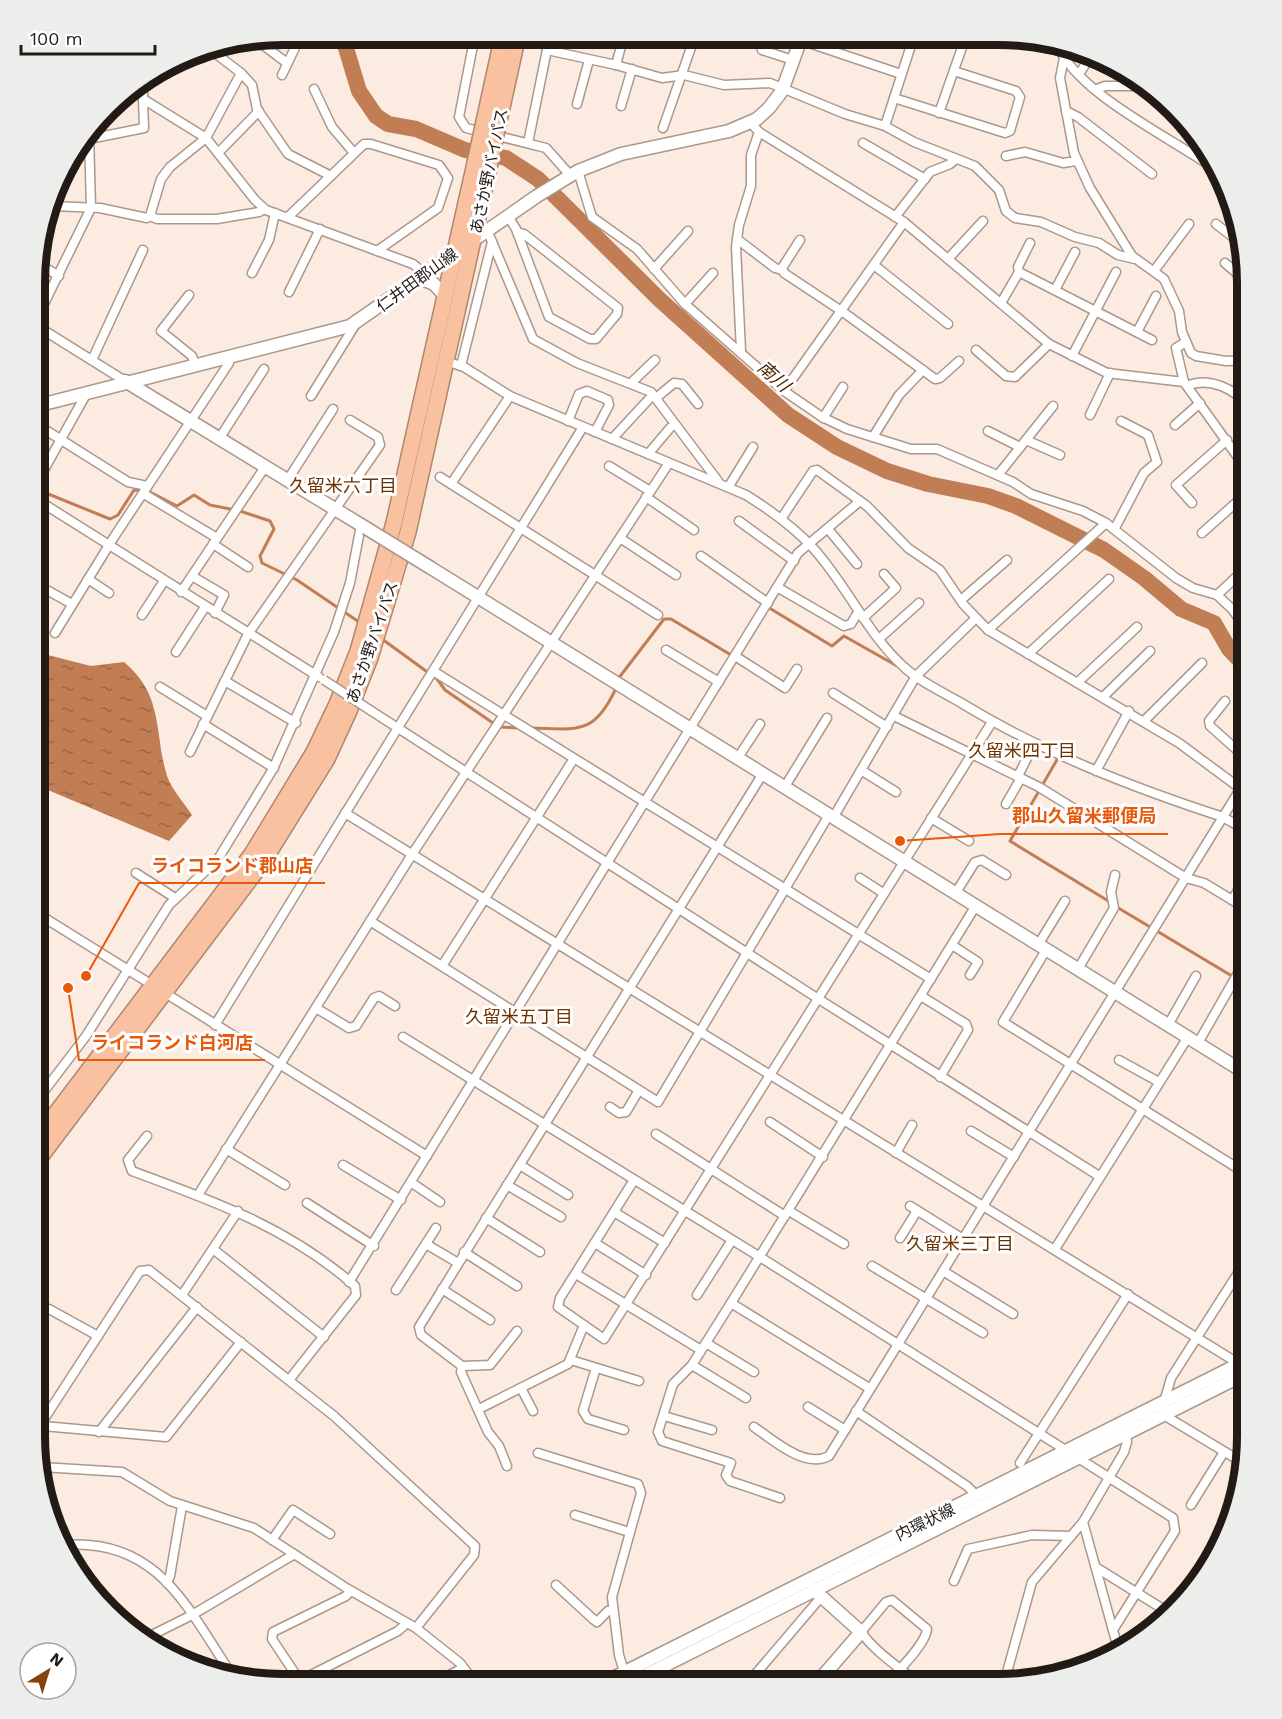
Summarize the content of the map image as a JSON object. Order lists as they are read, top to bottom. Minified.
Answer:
{"streets":{"highway":["あさか野バイパス"],"street":["仁井田郡山線","内環状線"]},"crossings":[["あさか野バイパス","仁井田郡山線"]],"districts":["久留米六丁目","久留米四丁目","久留米五丁目","久留米三丁目"],"water":["南川"],"places":["郡山久留米郵便局","ライコランド郡山店","ライコランド白河店"],"scale_bar":"100 m","north":"top right"}
